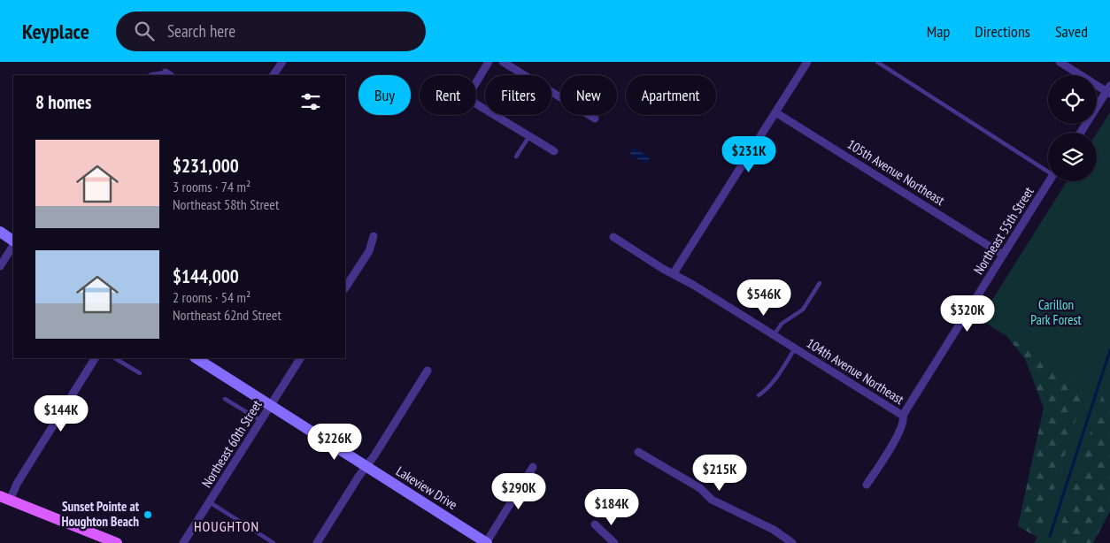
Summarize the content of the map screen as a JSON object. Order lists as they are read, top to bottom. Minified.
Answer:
{"streets":{"street":["105th Avenue Northeast","Northeast 55th Street","104th Avenue Northeast","Northeast 60th Street","Lakeview Drive"]},"crossings":[["105th Avenue Northeast","Northeast 55th Street"],["Northeast 55th Street","104th Avenue Northeast"],["Northeast 60th Street","Lakeview Drive"]],"districts":["HOUGHTON"],"parks":["Carillon Park Forest"],"places":["Sunset Pointe at Houghton Beach"],"page":{"header":"Keyplace","search":"Search here","nav":["Map","Directions","Saved"],"chip":["Buy","Rent","Filters","New","Apartment"],"heading":"8 homes","list":[{"name":"$231,000","note":"3 rooms · 74 m² · Northeast 58th Street"},{"name":"$144,000","note":"2 rooms · 54 m² · Northeast 62nd Street"}],"price":["$231K","$546K","$320K","$144K","$226K","$215K","$290K","$184K"]}}
